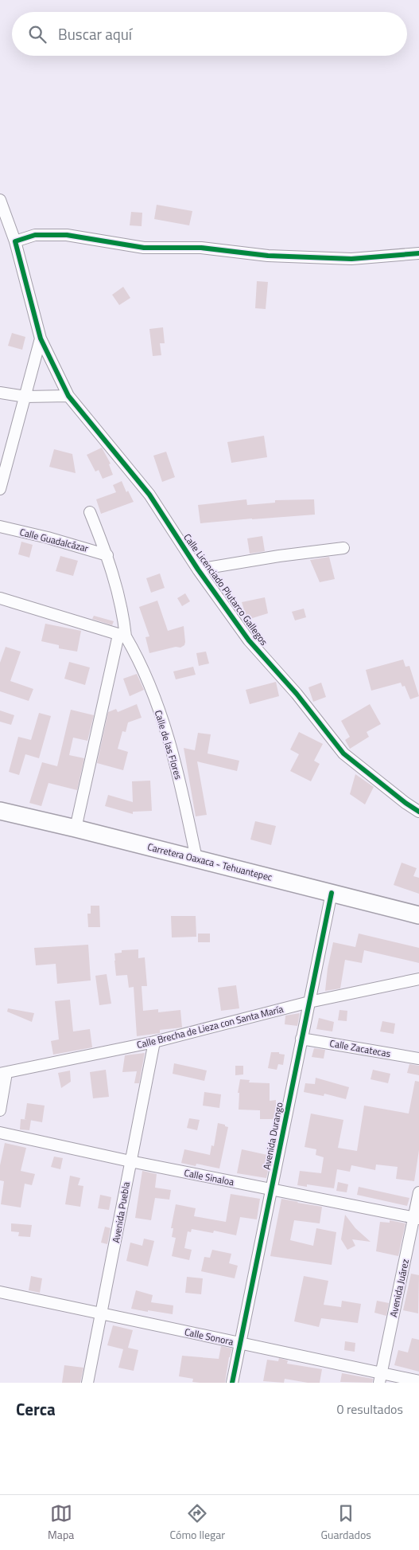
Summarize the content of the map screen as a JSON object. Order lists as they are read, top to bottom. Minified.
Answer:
{"streets":{"main road":["Carretera Oaxaca - Tehuantepec"],"street":["Calle Guadalcázar","Calle Licenciado Plutarco Gallegos","Calle de las Flores","Calle Brecha de Lieza con Santa María","Calle Zacatecas","Avenida Durango","Calle Sinaloa","Avenida Puebla","Avenida Juárez","Calle Sonora"]},"crossings":[["Calle Guadalcázar","Calle de las Flores"],["Calle de las Flores","Carretera Oaxaca - Tehuantepec"],["Carretera Oaxaca - Tehuantepec","Avenida Durango"],["Calle Brecha de Lieza con Santa María","Avenida Durango"],["Calle Brecha de Lieza con Santa María","Avenida Puebla"],["Calle Zacatecas","Avenida Durango"],["Avenida Durango","Calle Sinaloa"],["Avenida Durango","Calle Sonora"],["Calle Sinaloa","Avenida Puebla"],["Calle Sinaloa","Avenida Juárez"],["Avenida Puebla","Calle Sonora"],["Avenida Juárez","Calle Sonora"]],"page":{"search":"Buscar aquí","heading":["Cerca","0 resultados"],"nav":["Mapa","Cómo llegar","Guardados"]}}
